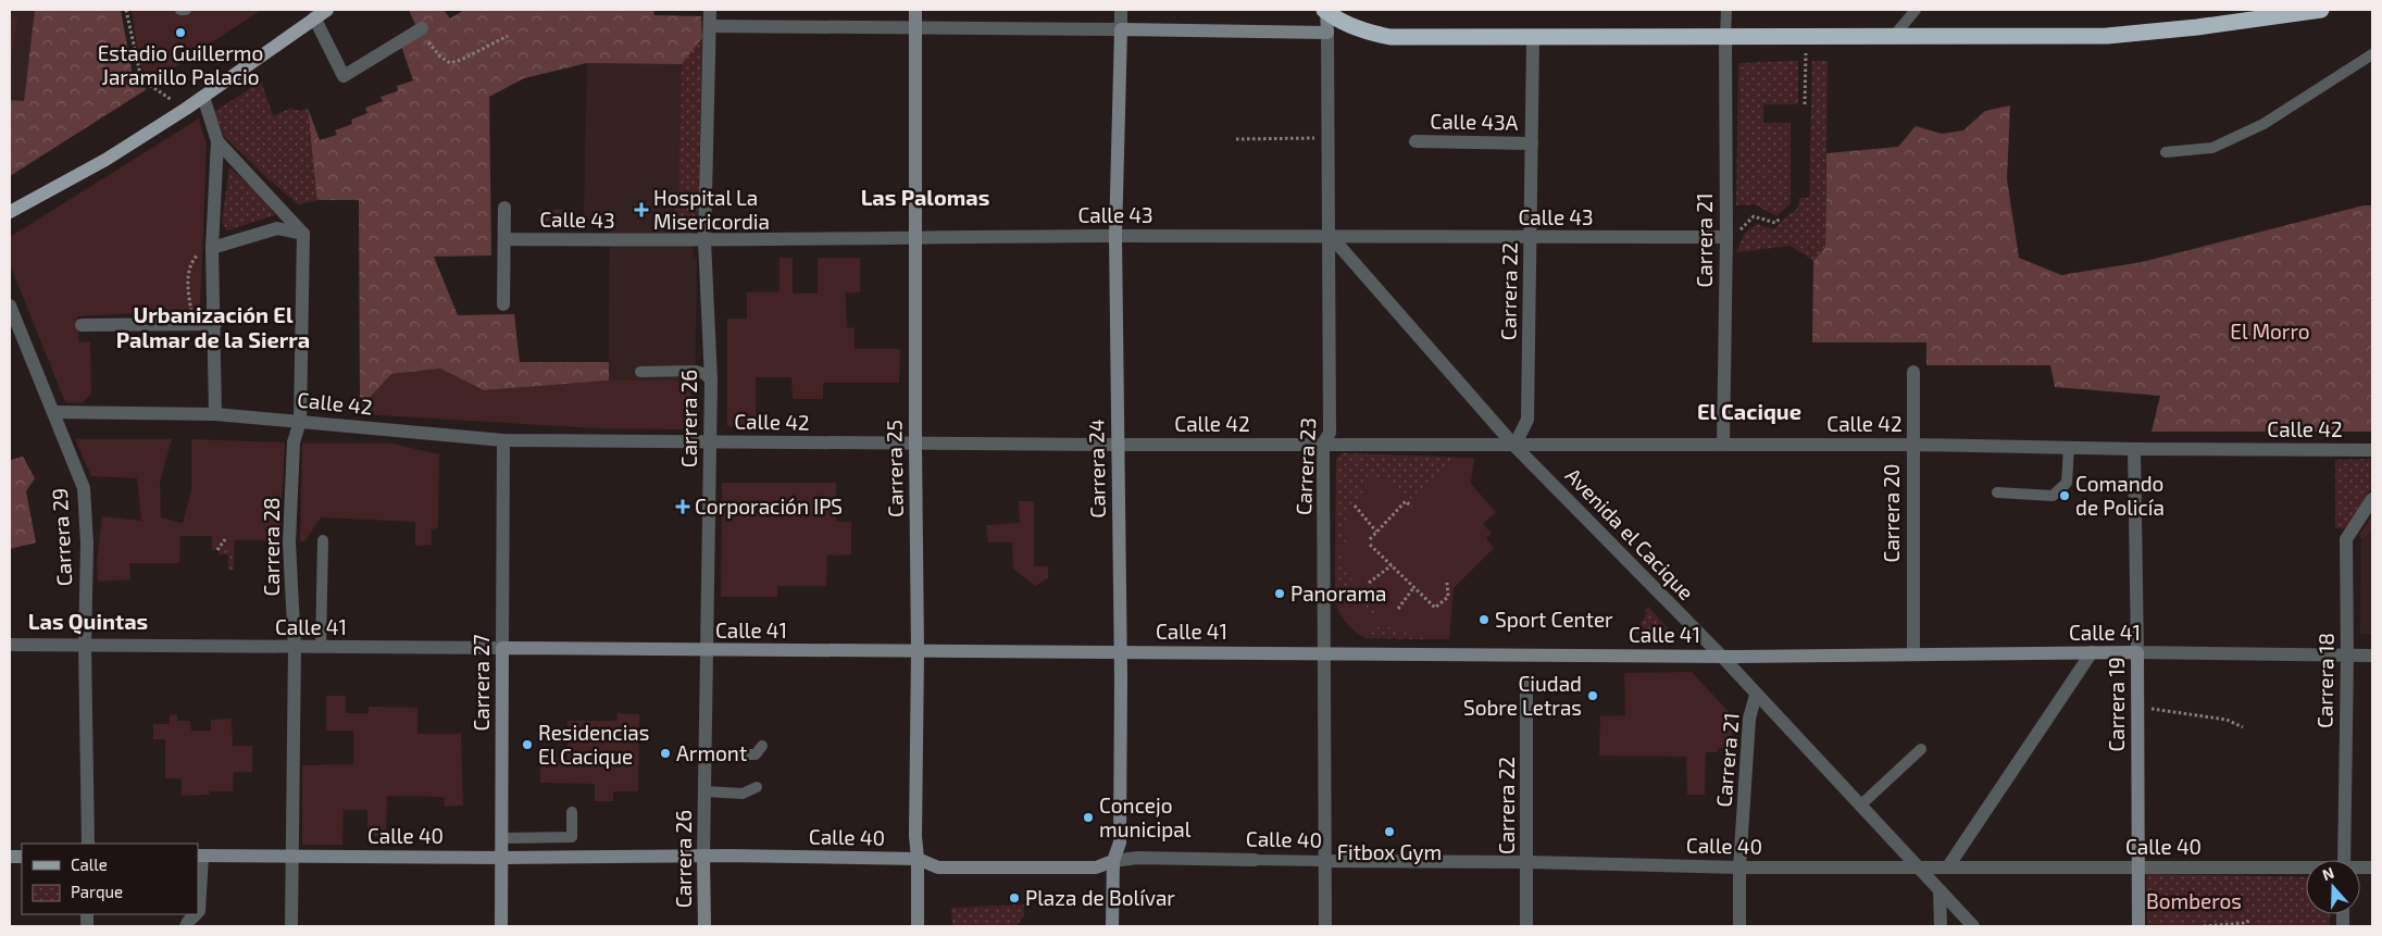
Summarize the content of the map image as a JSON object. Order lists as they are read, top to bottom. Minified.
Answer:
{"streets":{"main road":["Carrera 26","Carrera 23","Carrera 25","Carrera 24","Calle 41","Carrera 27","Carrera 19","Calle 40"],"street":["Calle 43A","Calle 43","Carrera 21","Carrera 22","Calle 42","Carrera 20","Avenida el Cacique","Carrera 29","Carrera 28","Carrera 18"]},"crossings":[["Calle 43A","Carrera 22"],["Calle 43","Carrera 21"],["Calle 43","Carrera 22"],["Calle 43","Carrera 26"],["Calle 43","Carrera 23"],["Calle 43","Carrera 25"],["Calle 43","Carrera 24"],["Calle 43","Avenida el Cacique"],["Carrera 21","Calle 42"],["Carrera 21","Avenida el Cacique"],["Carrera 21","Calle 40"],["Carrera 22","Calle 42"],["Carrera 22","Avenida el Cacique"],["Carrera 22","Calle 40"],["Calle 42","Carrera 26"],["Calle 42","Carrera 23"],["Calle 42","Carrera 25"],["Calle 42","Carrera 24"],["Calle 42","Carrera 20"],["Calle 42","Avenida el Cacique"],["Calle 42","Carrera 29"],["Calle 42","Carrera 28"],["Calle 42","Carrera 27"],["Calle 42","Carrera 19"],["Carrera 26","Calle 41"],["Carrera 26","Calle 40"],["Carrera 23","Avenida el Cacique"],["Carrera 23","Calle 41"],["Carrera 23","Calle 40"],["Carrera 25","Calle 41"],["Carrera 25","Calle 40"],["Carrera 24","Calle 41"],["Carrera 24","Calle 40"],["Carrera 20","Calle 41"],["Avenida el Cacique","Calle 41"],["Avenida el Cacique","Calle 40"],["Carrera 29","Calle 41"],["Carrera 28","Calle 41"],["Carrera 28","Calle 40"],["Calle 41","Carrera 18"],["Calle 41","Carrera 27"],["Calle 41","Carrera 19"],["Carrera 27","Calle 40"],["Carrera 19","Calle 40"]],"districts":["Las Palomas","Urbanización El Palmar de la Sierra","El Cacique","Las Quintas"],"parks":["El Morro","Bomberos"],"places":{"other":["Estadio Guillermo Jaramillo Palacio","Comando de Policía","Panorama","Sport Center","Ciudad Sobre Letras","Residencias El Cacique","Armont","Concejo municipal","Fitbox Gym","Plaza de Bolívar"],"health":["Hospital La Misericordia","Corporación IPS"]},"legend":["Calle","Parque"],"north":"top"}
